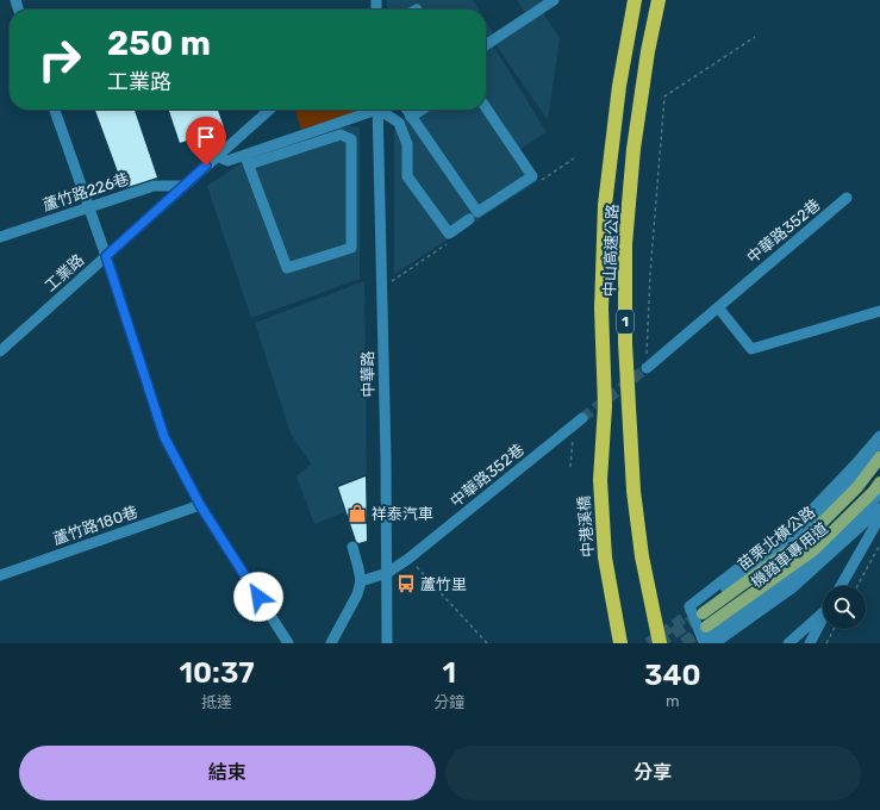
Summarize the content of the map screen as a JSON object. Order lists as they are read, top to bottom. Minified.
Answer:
{"streets":{"highway":["中山高速公路","1","中港溪橋"],"main road":["苗栗北橫公路"],"street":["蘆竹路226巷","中華路352巷","工業路","中華路","蘆竹路180巷","機踏車專用道"]},"crossings":[["蘆竹路226巷","工業路"],["中華路352巷","中華路"],["中山高速公路","中港溪橋"],["苗栗北橫公路","機踏車專用道"]],"places":{"shop":["祥泰汽車"],"bus stop":["蘆竹里"]},"page":{"turn":["250 m","工業路"],"eta":["10:37","抵達","1","分鐘","340","m"],"buttons":["結束","分享"]}}
